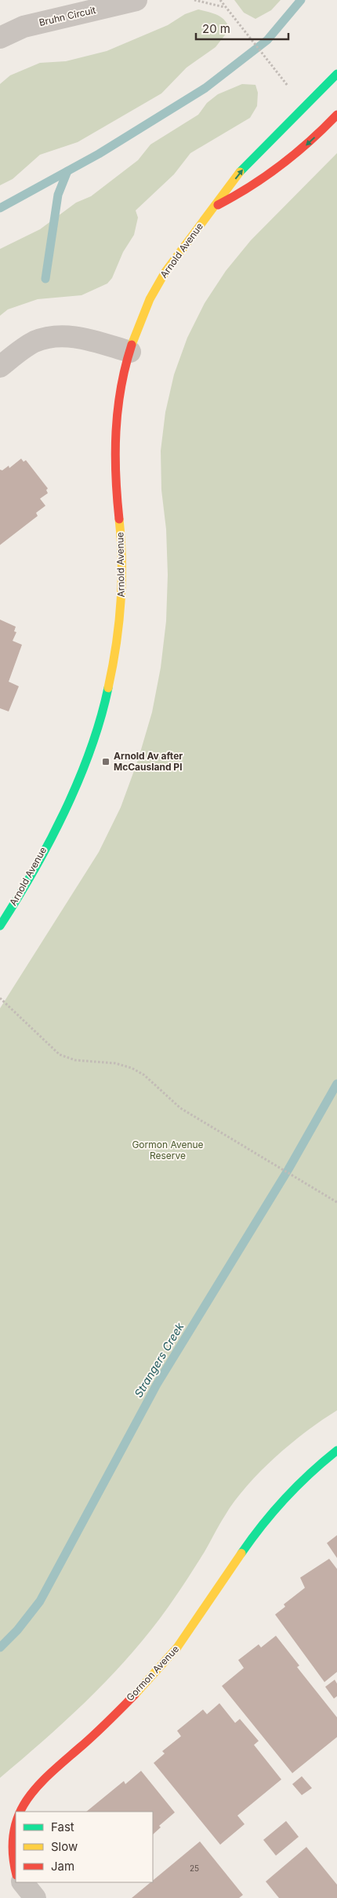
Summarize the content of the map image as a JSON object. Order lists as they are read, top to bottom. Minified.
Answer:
{"streets":{"street":["Bruhn Circuit","Arnold Avenue","Gormon Avenue"]},"water":["Strangers Creek"],"parks":["Gormon Avenue Reserve"],"places":{"transit":["Arnold Av after McCausland Pl"]},"house_numbers":["25"],"legend":["Fast","Slow","Jam"],"scale_bar":"20 m"}
